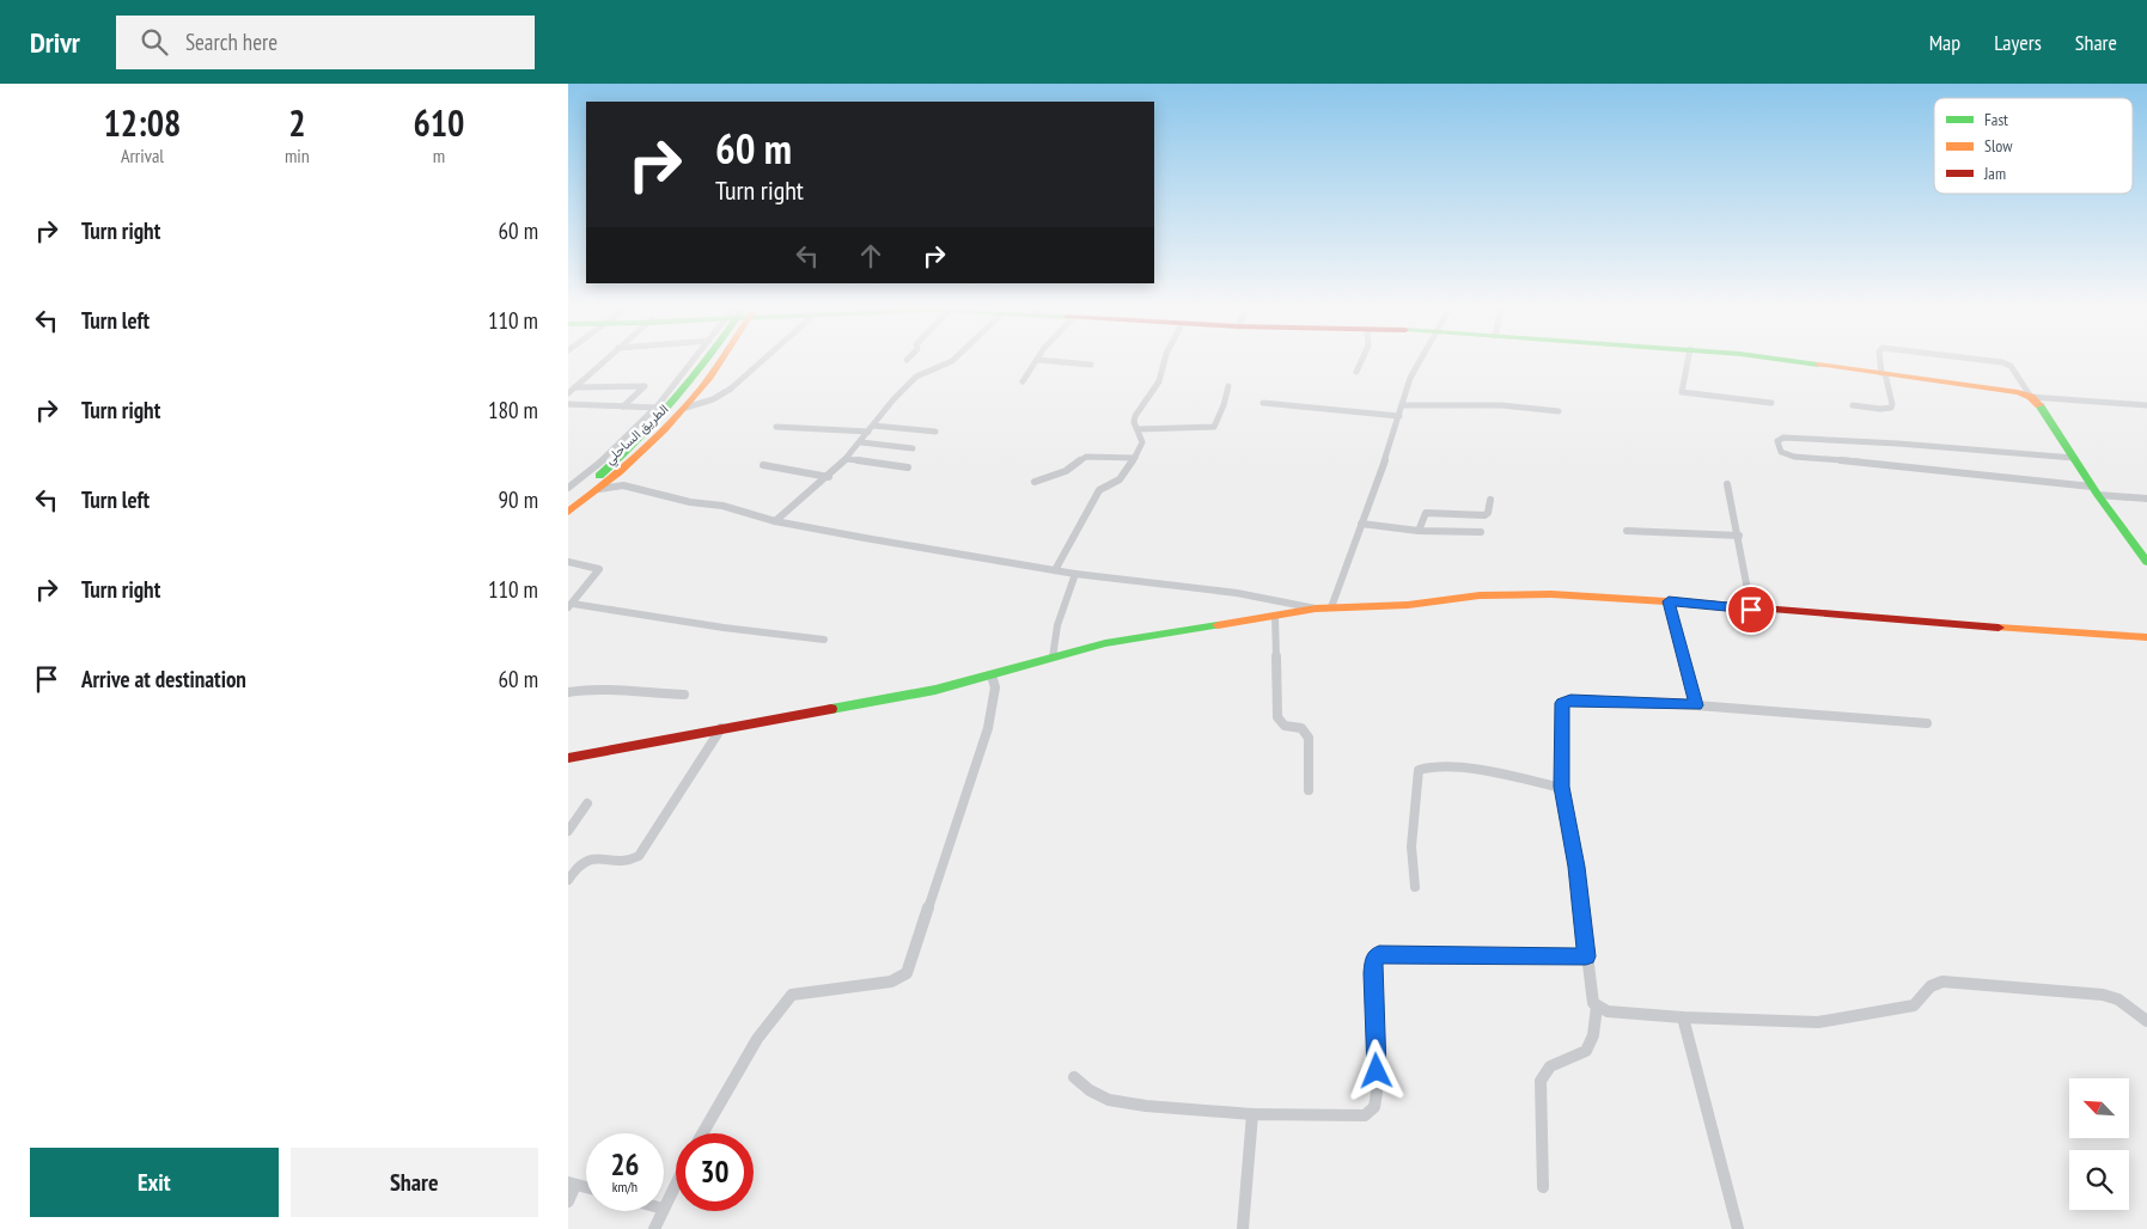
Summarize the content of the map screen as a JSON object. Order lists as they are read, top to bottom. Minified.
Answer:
{"streets":{"main road":["الطريق الساحلي"]},"legend":["Fast","Slow","Jam"],"north":"top left","page":{"header":"Drivr","search":"Search here","nav":["Map","Layers","Share"],"eta":["12:08","Arrival","2","min","610","m"],"turn":["60 m","Turn right"],"list":[{"name":"Turn right","value":"60 m"},{"name":"Turn left","value":"110 m"},{"name":"Turn right","value":"180 m"},{"name":"Turn left","value":"90 m"},{"name":"Turn right","value":"110 m"},{"name":"Arrive at destination","value":"60 m"}],"speed":"26 km/h","limit":"30","buttons":["Exit","Share"]}}
